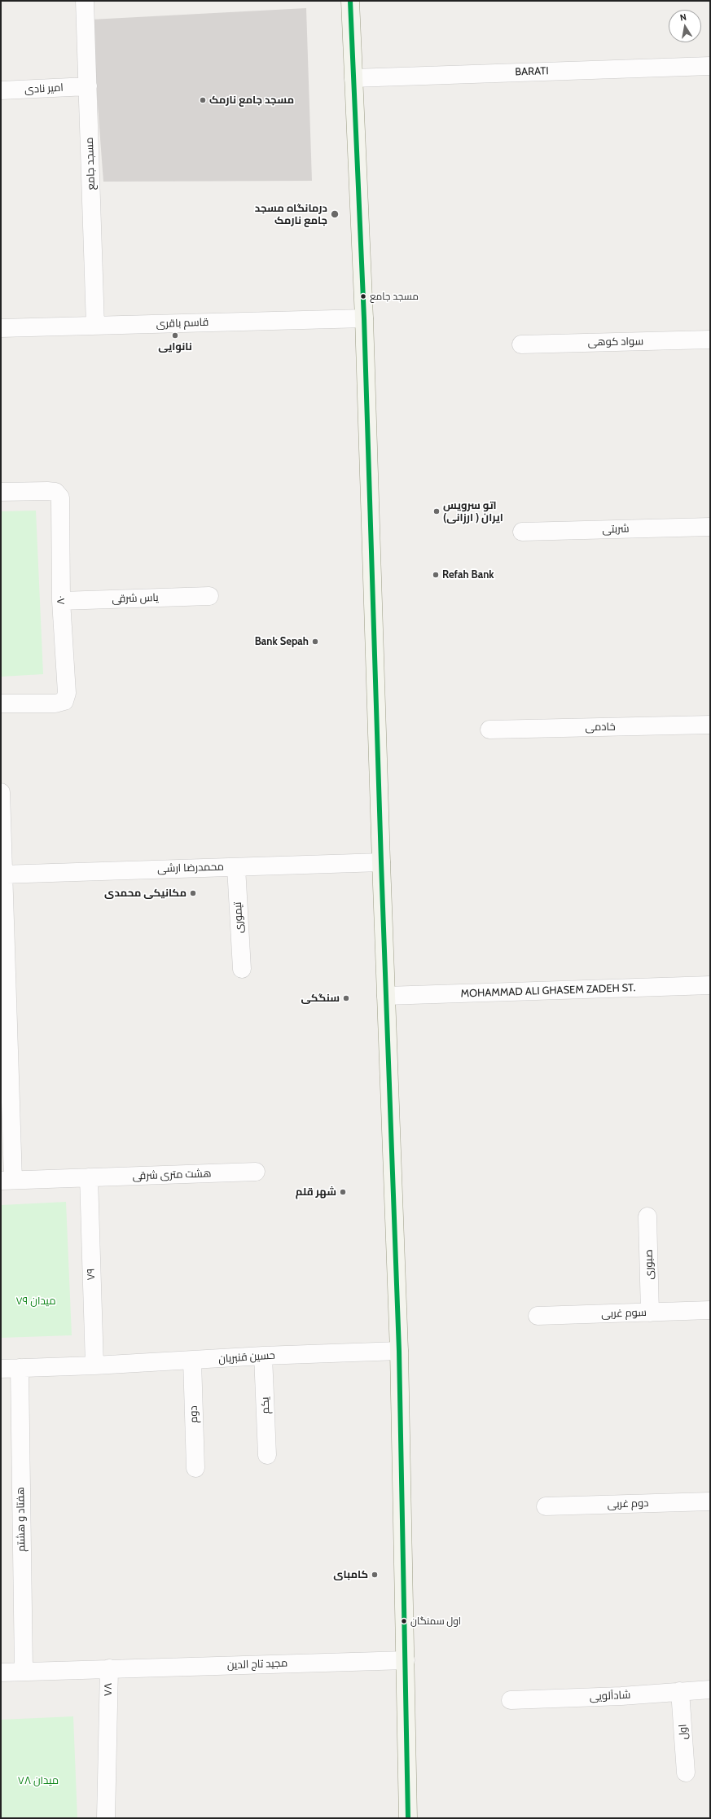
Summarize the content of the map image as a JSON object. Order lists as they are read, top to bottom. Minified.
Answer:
{"streets":{"street":["BARATI","امیر نادی","مسجد جامع","قاسم باقری","سواد کوهی","شربتی","یاس شرقی","۸۰","خادمی","محمدرضا ارشی","تیموری","MOHAMMAD ALI GHASEM ZADEH ST.","هشت متری شرقی","صبوری","۷۹","سوم غربی","حسین قنبریان","یکم","دوم","دوم غربی","هفتاد و هشتم","مجید تاج الدین","۷۸","شادآلویی","اول"]},"crossings":[["امیر نادی","مسجد جامع"],["مسجد جامع","قاسم باقری"],["یاس شرقی","۸۰"],["محمدرضا ارشی","تیموری"],["هشت متری شرقی","۷۹"],["صبوری","سوم غربی"],["۷۹","حسین قنبریان"],["حسین قنبریان","یکم"],["حسین قنبریان","دوم"],["هفتاد و هشتم","۷۸"],["مجید تاج الدین","۷۸"],["شادآلویی","اول"]],"parks":["میدان ۷۹","میدان ۷۸"],"places":["مسجد جامع نارمک","درمانگاه مسجد جامع نارمک","مسجد جامع","نانوایی","اتو سرویس ایران ( ارزانی)","Refah Bank","Bank Sepah","مکانیکی محمدی","سنگکی","شهر قلم","کامبای","اول سمنگان"],"north":"top"}
